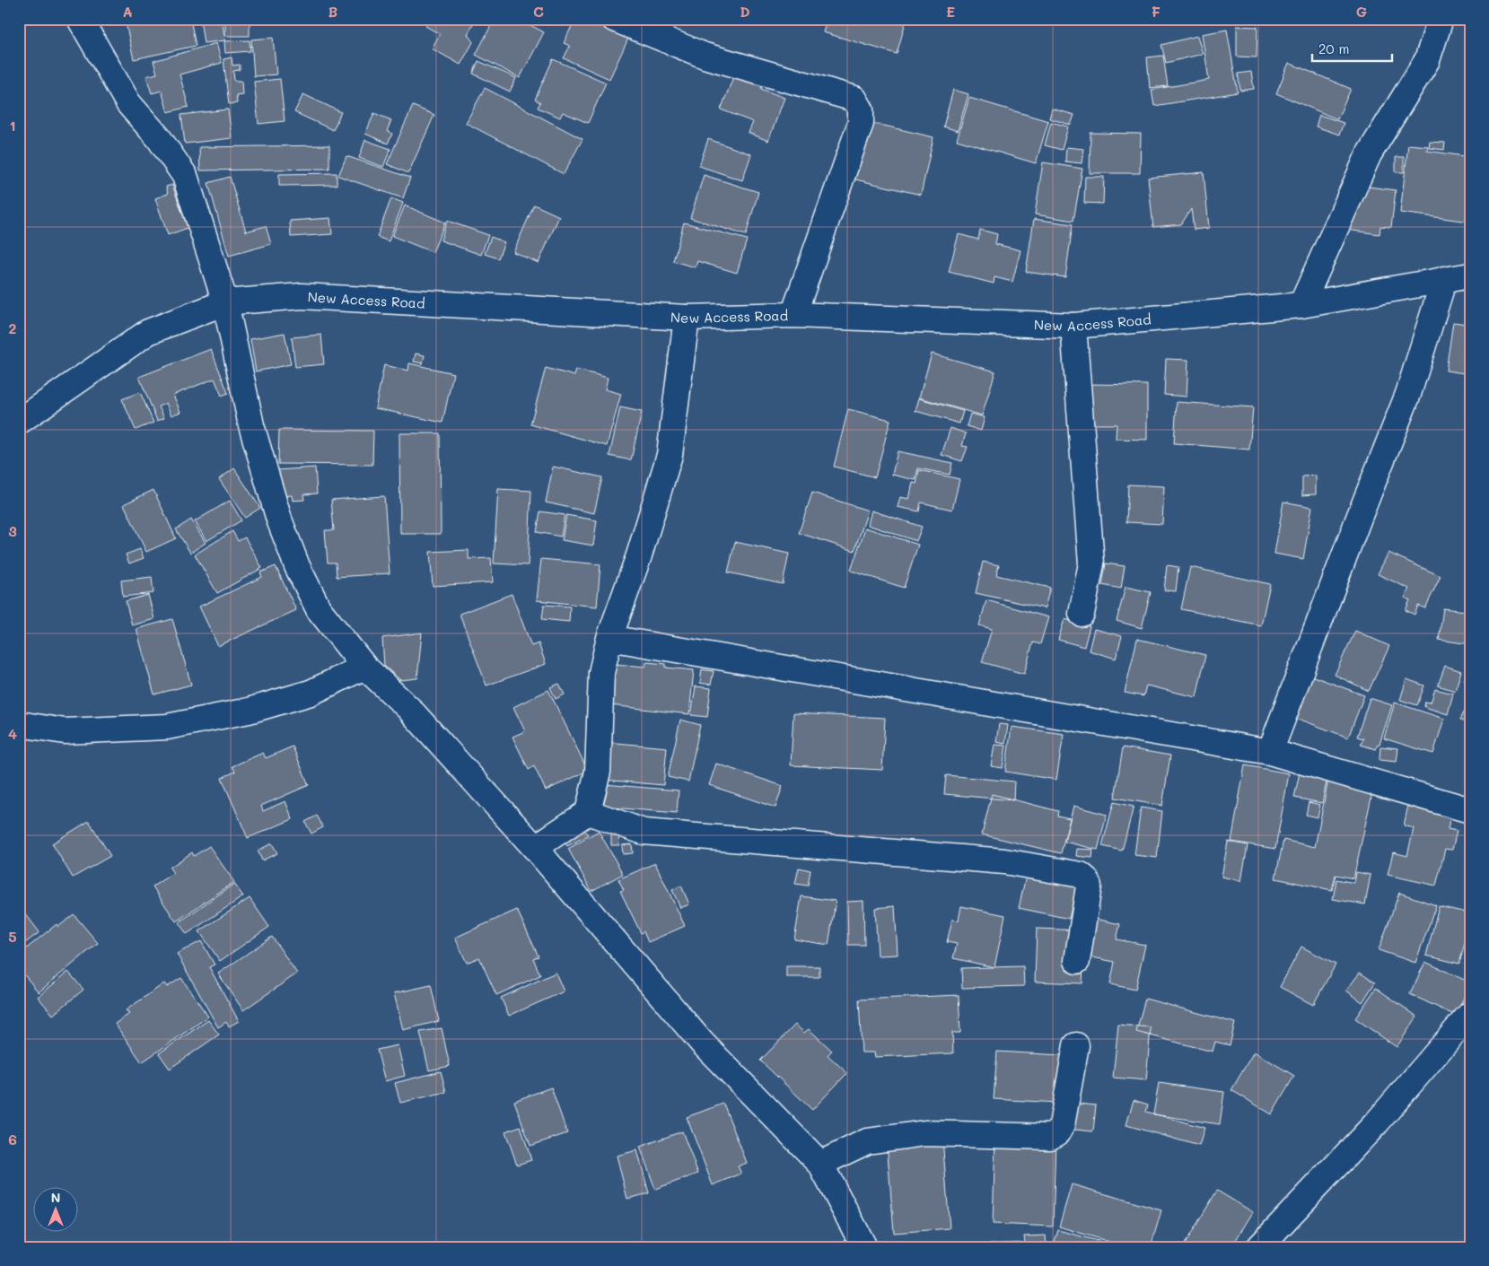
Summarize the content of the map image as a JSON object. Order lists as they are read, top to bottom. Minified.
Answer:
{"streets":{"street":["New Access Road"]},"scale_bar":"20 m","north":"top","grid":{"columns":["A","B","C","D","E","F","G"],"rows":["1","2","3","4","5","6"]}}
